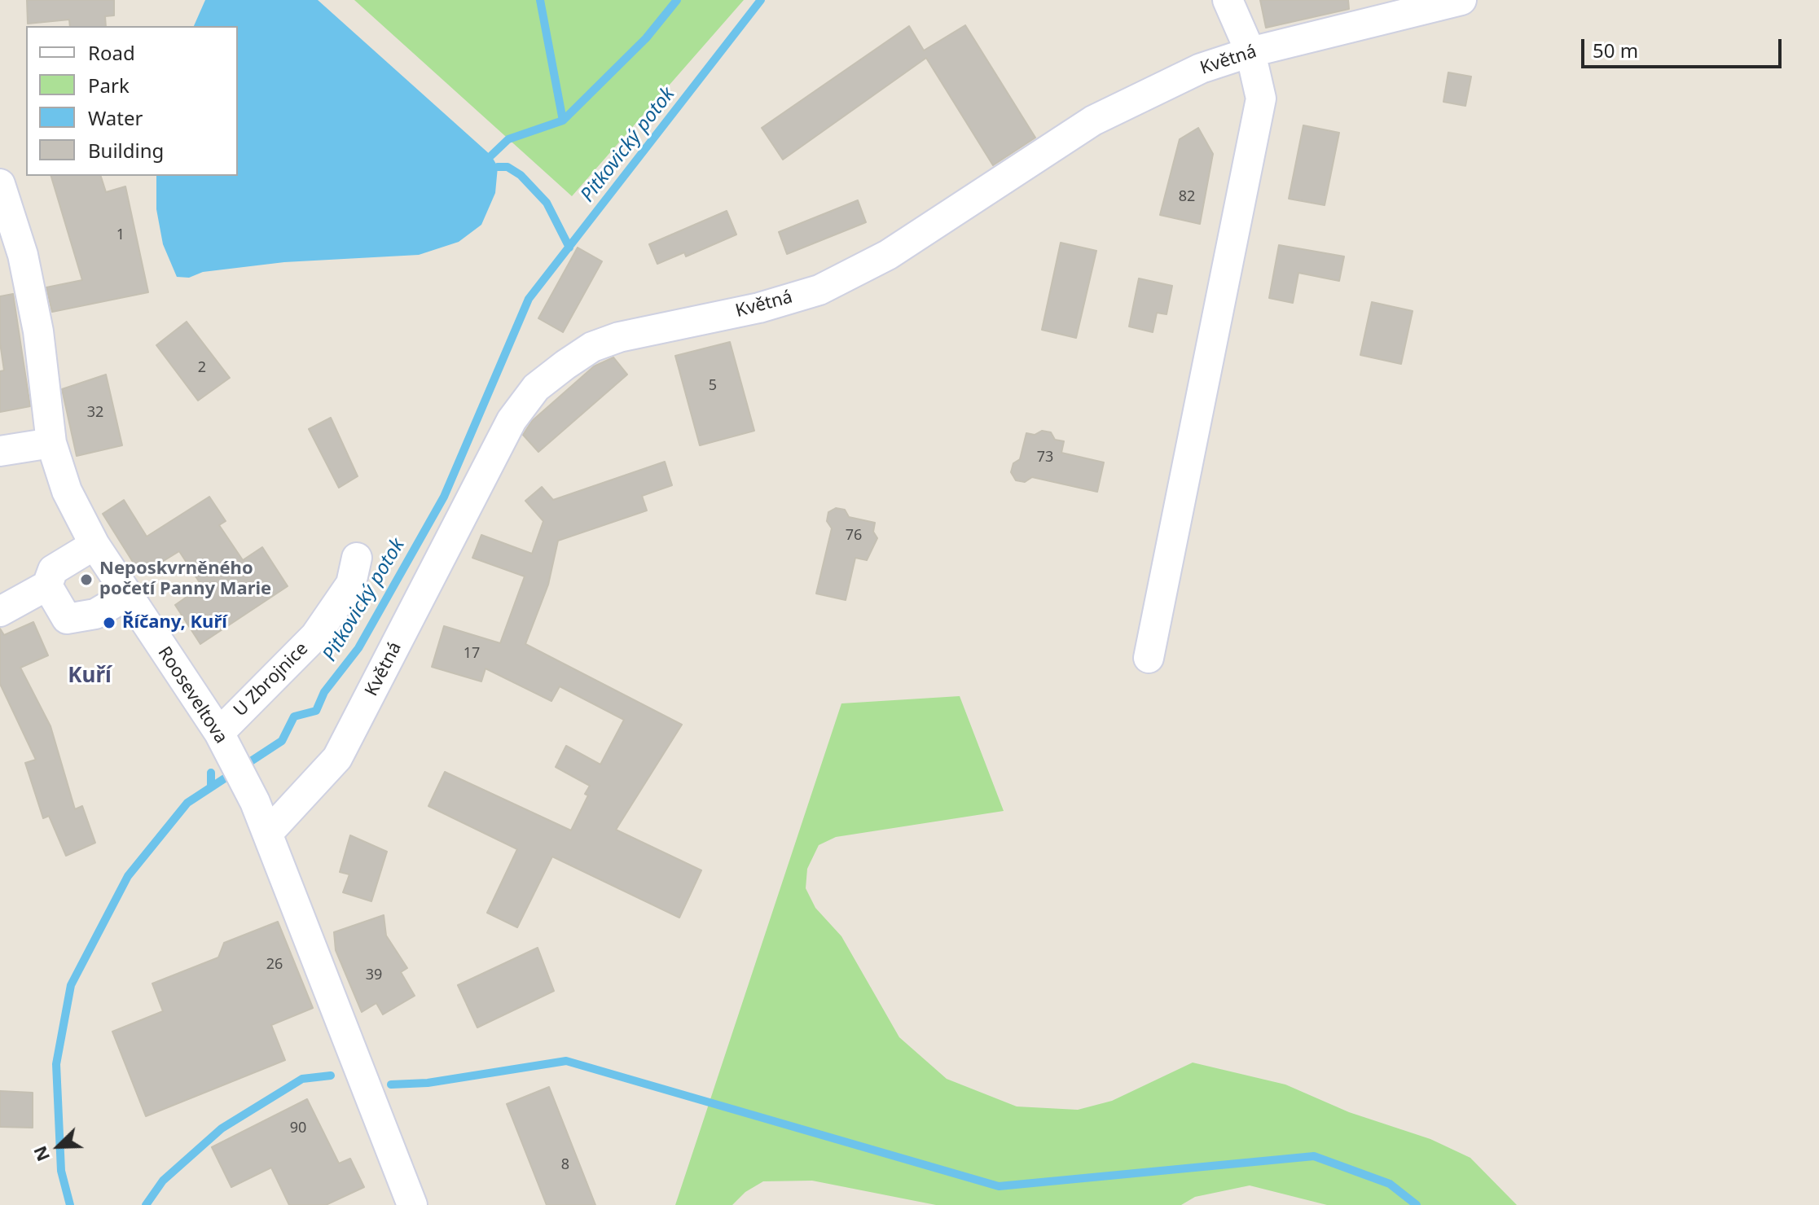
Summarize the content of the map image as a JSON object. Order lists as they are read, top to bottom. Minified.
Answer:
{"streets":{"street":["Květná","U Zbrojnice","Rooseveltova"]},"crossings":[["Květná","Rooseveltova"],["U Zbrojnice","Rooseveltova"]],"districts":["Kuří"],"water":["Pitkovický potok"],"places":["Neposkvrněného početí Panny Marie","Říčany, Kuří"],"house_numbers":["82","1","2","5","32","73","76","17","26","39","90","8"],"legend":["Road","Park","Water","Building"],"scale_bar":"50 m","north":"bottom left"}
